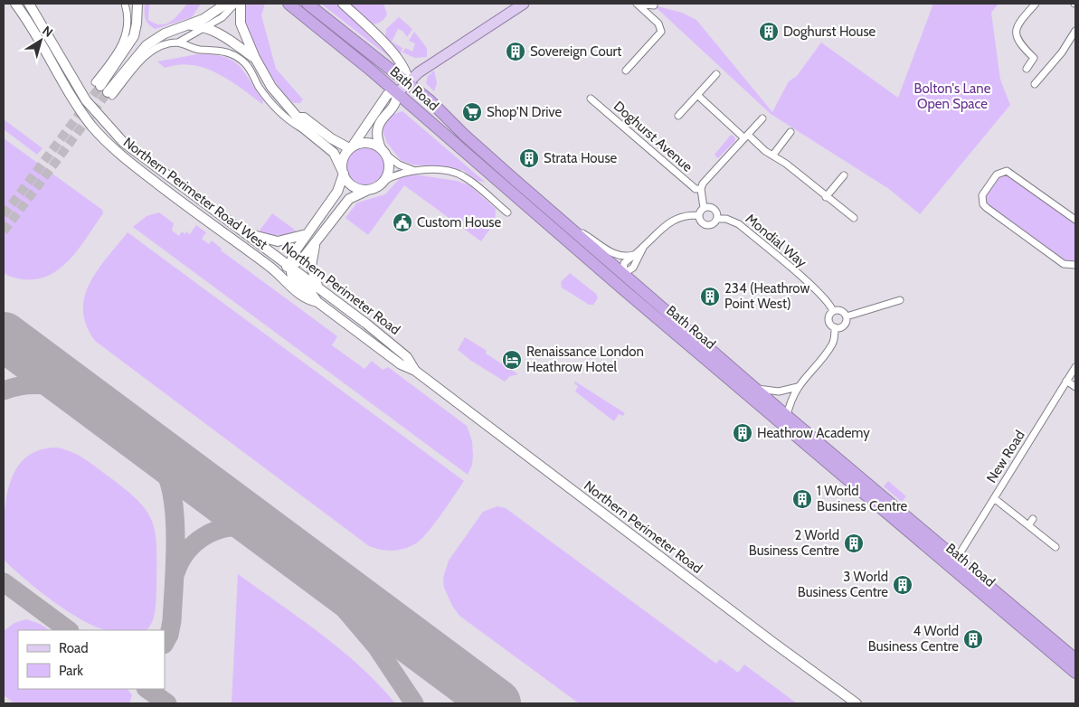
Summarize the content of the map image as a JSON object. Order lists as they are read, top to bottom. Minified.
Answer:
{"streets":{"highway":["Bath Road"],"street":["Doghurst Avenue","Northern Perimeter Road West","Mondial Way","Northern Perimeter Road","New Road"]},"crossings":[["Bath Road","New Road"],["Northern Perimeter Road West","Northern Perimeter Road"]],"parks":["Bolton's Lane Open Space"],"places":{"building":["Doghurst House","Sovereign Court","Strata House","234 (Heathrow Point West)","Heathrow Academy","1 World Business Centre","2 World Business Centre","3 World Business Centre","4 World Business Centre"],"supermarket":["Shop'N Drive"],"public building":["Custom House"],"hotel":["Renaissance London Heathrow Hotel"]},"legend":["Road","Park"],"north":"top right"}
